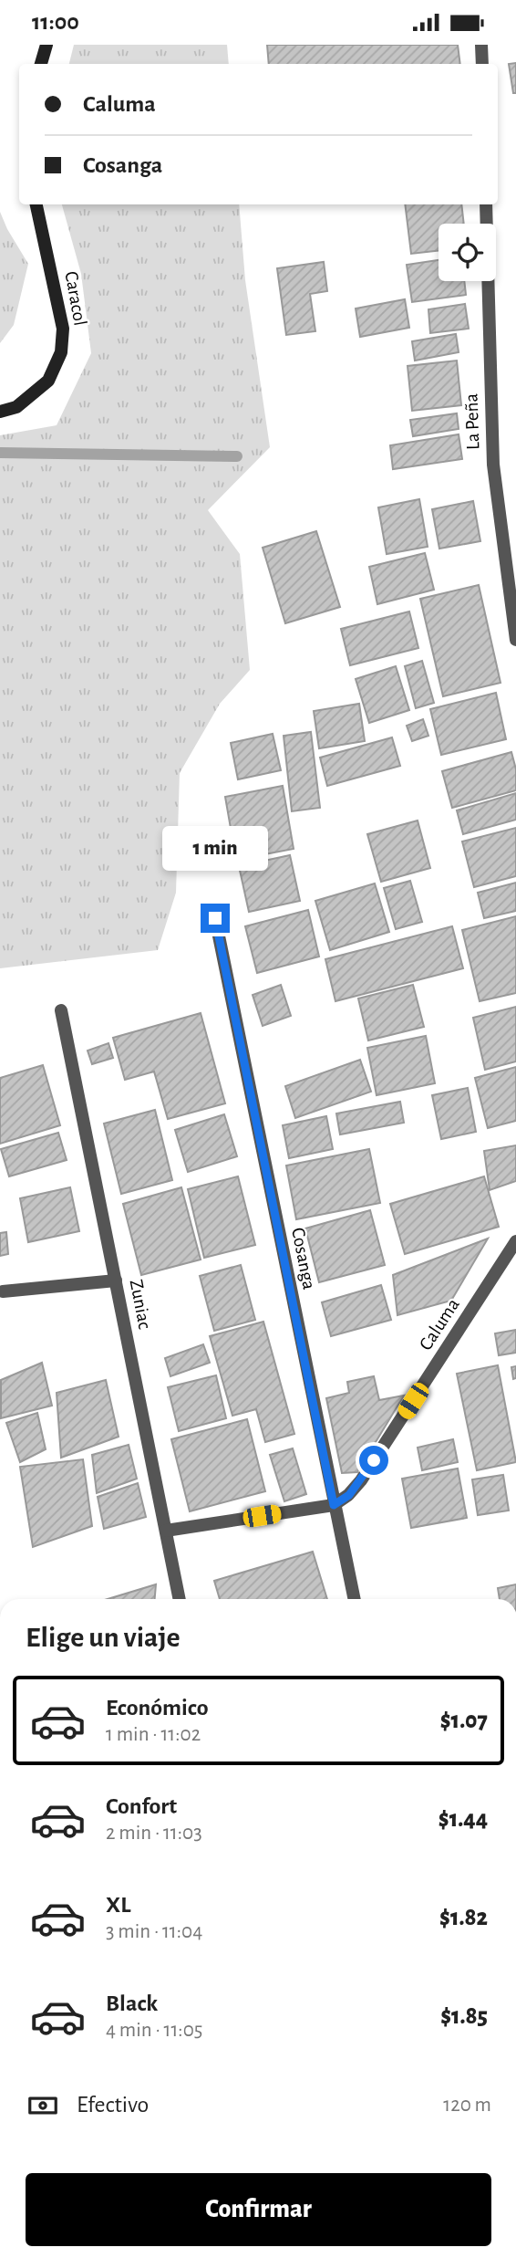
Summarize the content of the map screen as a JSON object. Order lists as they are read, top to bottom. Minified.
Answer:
{"streets":{"street":["Caracol","La Peña","Cosanga","Zuniac","Caluma"]},"crossings":[["Cosanga","Caluma"]],"page":{"status":"11:00","banner":["Caluma","Cosanga"],"bubble":"1 min","heading":"Elige un viaje","list":[{"name":"Económico","note":"1 min · 11:02","value":"$1.07"},{"name":"Confort","note":"2 min · 11:03","value":"$1.44"},{"name":"XL","note":"3 min · 11:04","value":"$1.82"},{"name":"Black","note":"4 min · 11:05","value":"$1.85"}],"pay":["Efectivo","120 m"],"buttons":"Confirmar"}}
